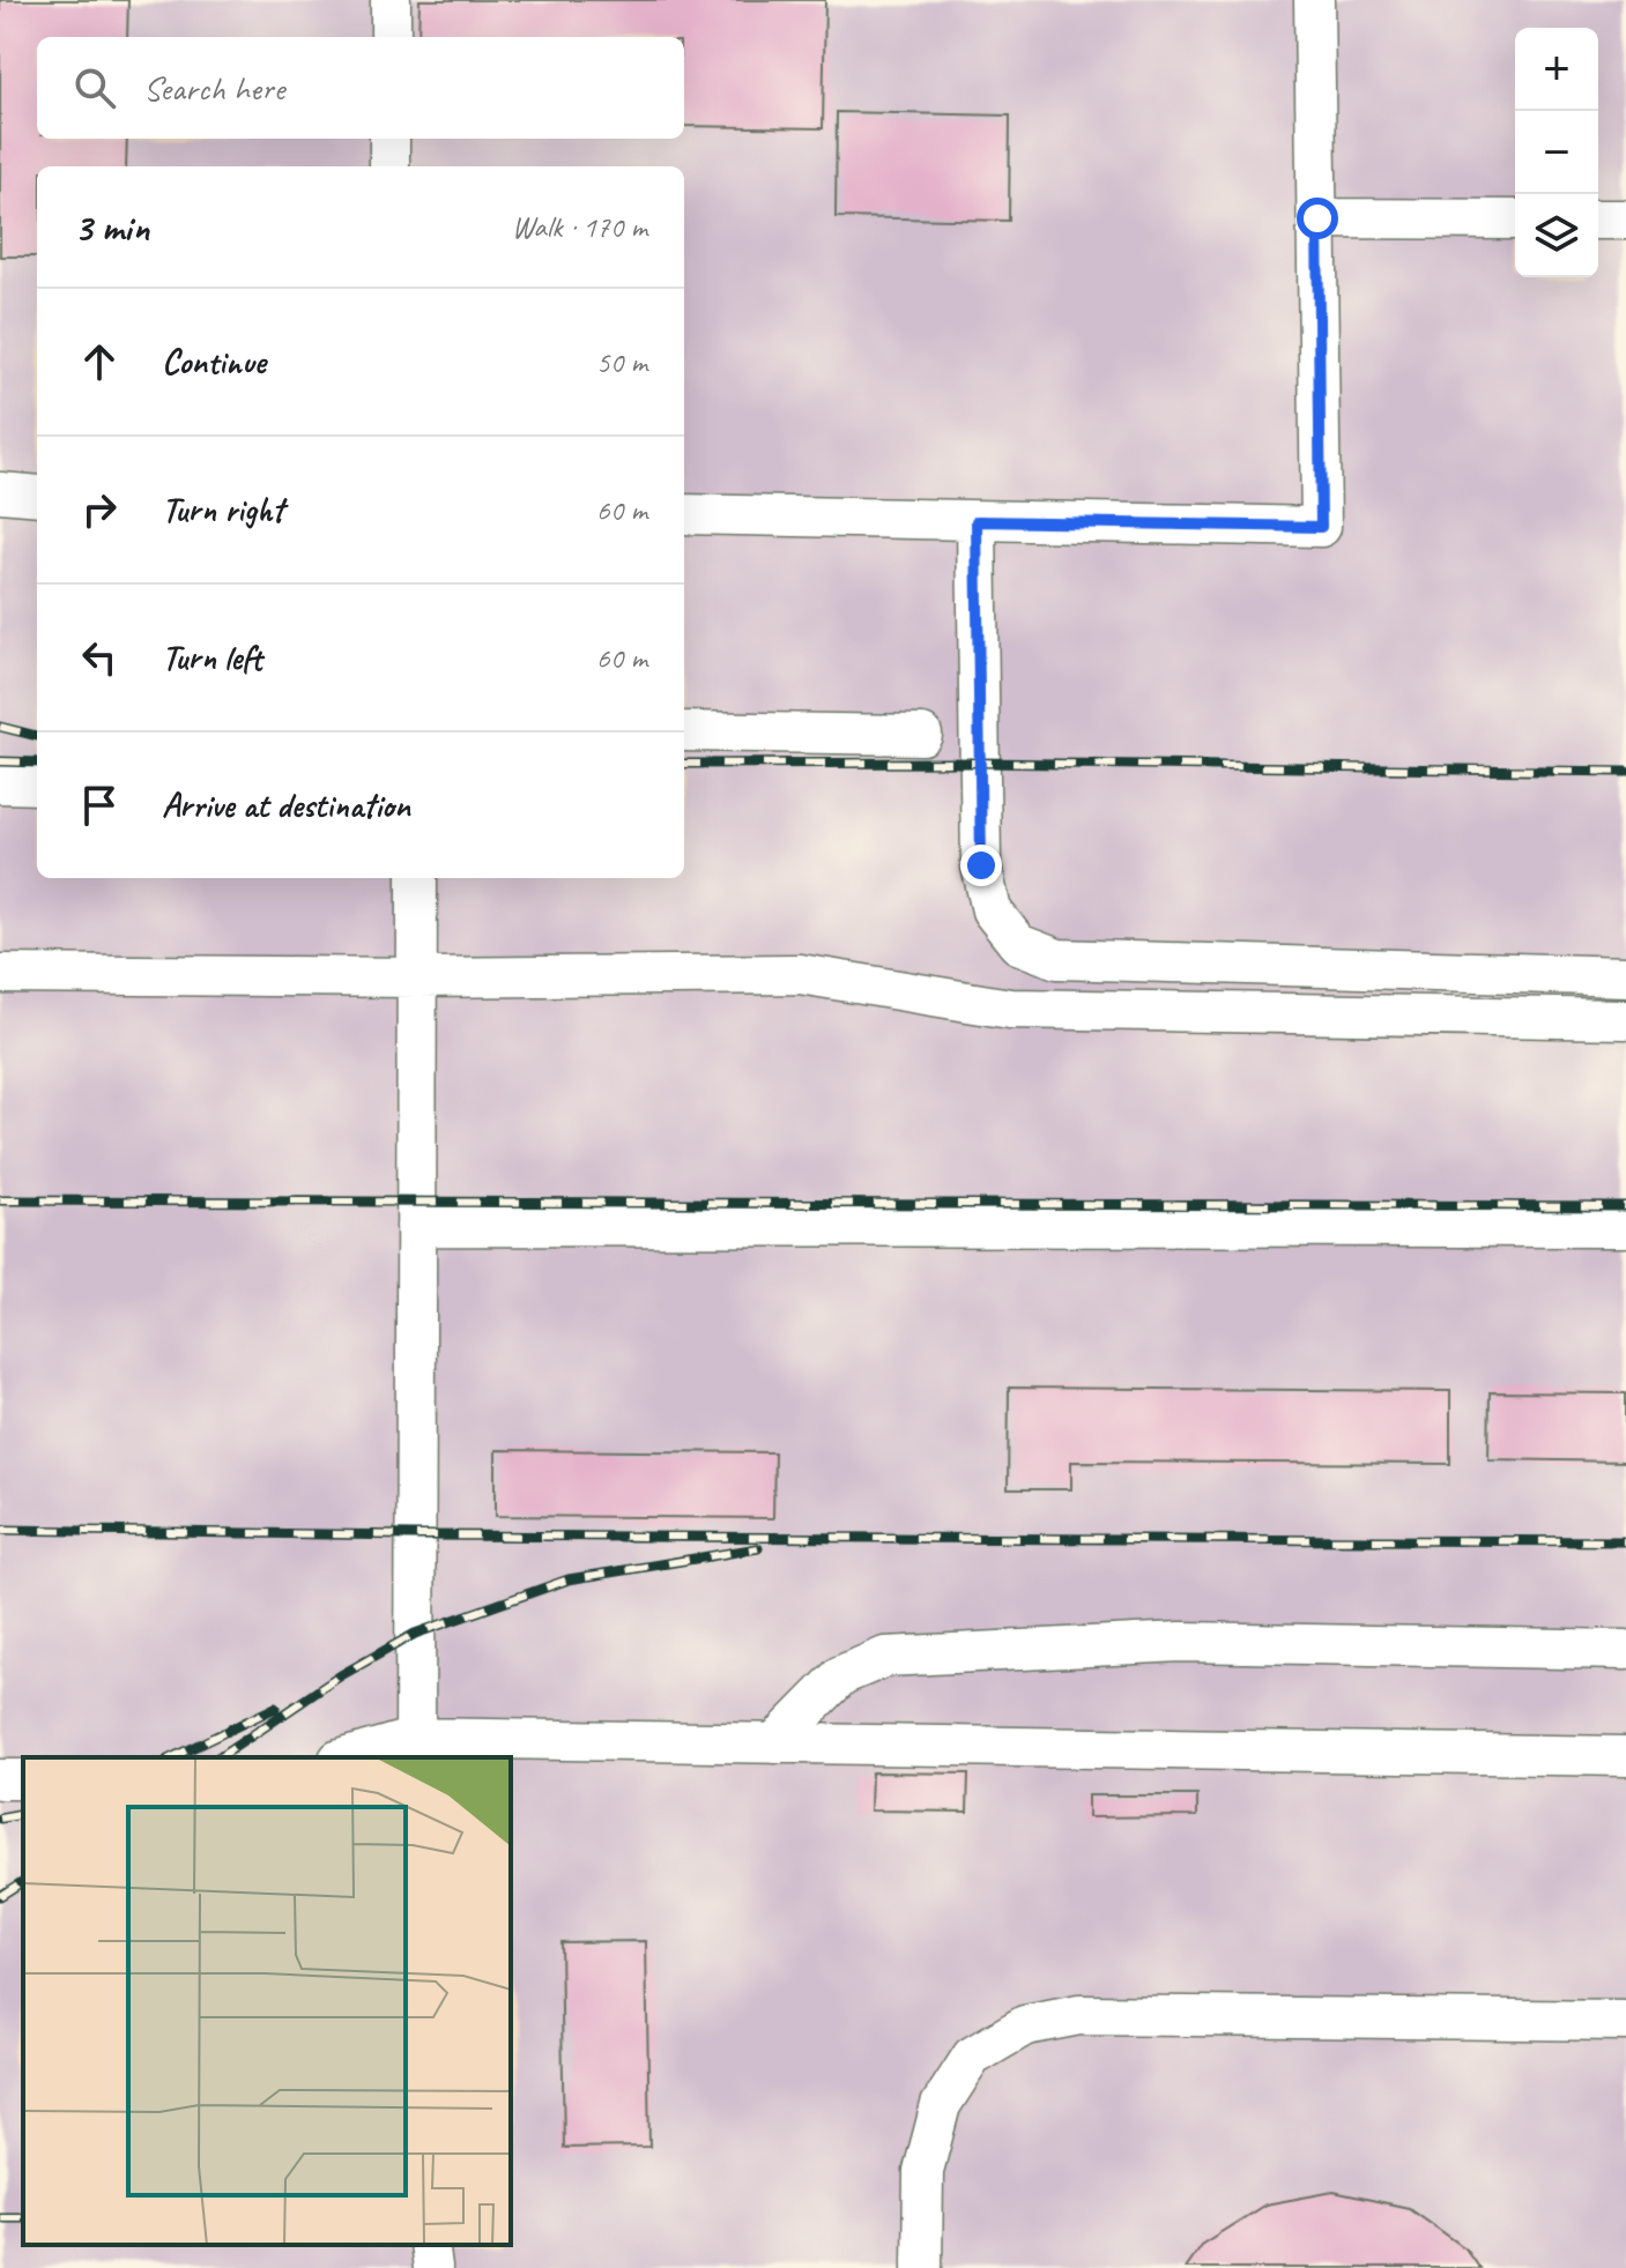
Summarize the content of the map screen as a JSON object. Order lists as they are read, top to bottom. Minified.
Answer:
{"page":{"map_buttons":["+","−"],"search":"Search here","heading":["3 min","Walk · 170 m"],"list":[["Continue","50 m"],["Turn right","60 m"],["Turn left","60 m"],"Arrive at destination"]}}
